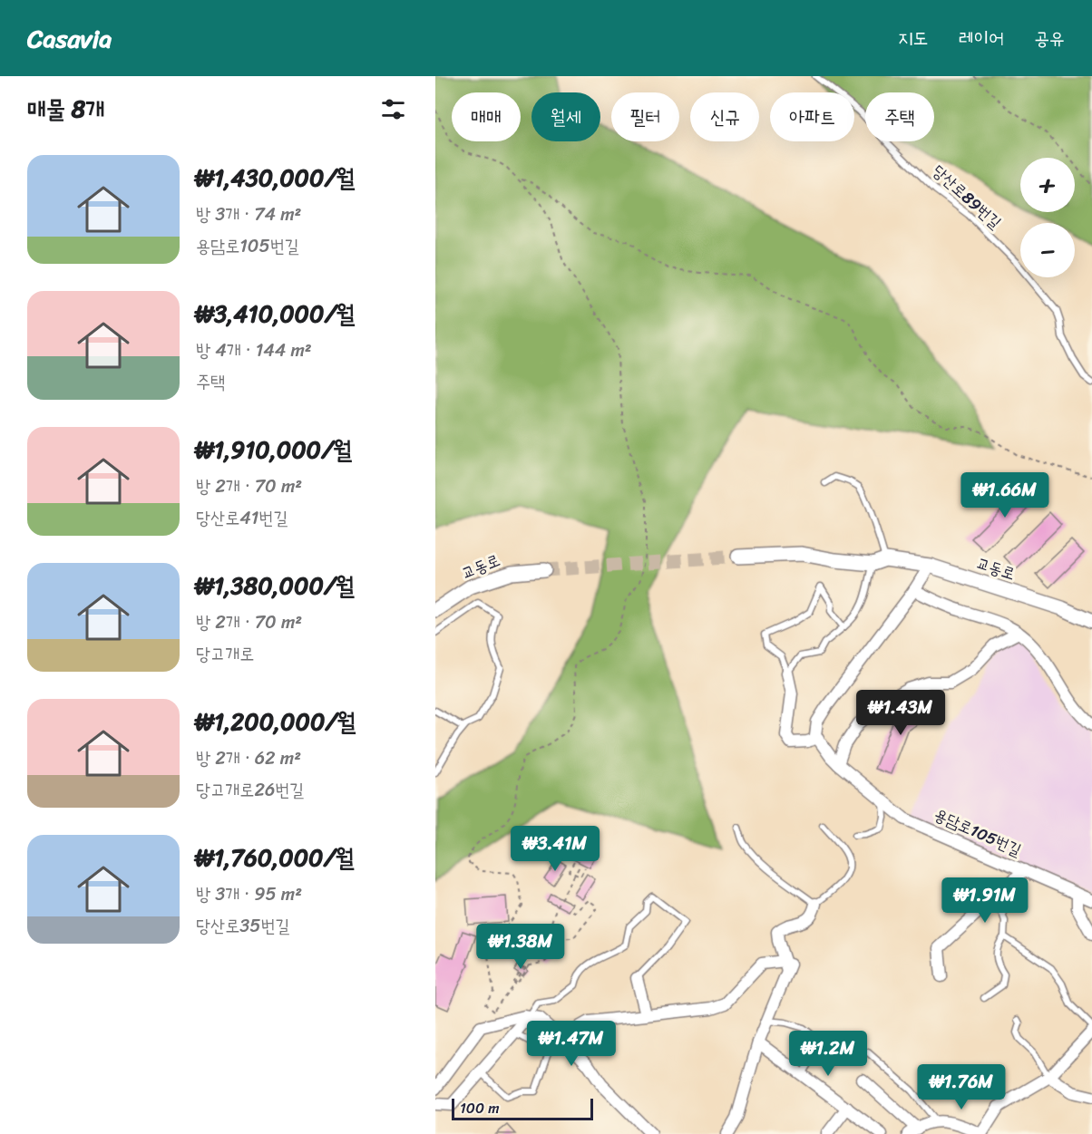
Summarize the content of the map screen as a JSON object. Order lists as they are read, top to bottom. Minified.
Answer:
{"streets":{"street":["교동로","용담로105번길"],"lane":["당산로89번길"]},"scale_bar":"100 m","page":{"header":"Casavia","nav":["지도","레이어","공유"],"heading":"매물 8개","chip":["매매","월세","필터","신규","아파트","주택"],"list":[{"name":"₩1,430,000/월","note":"방 3개 · 74 m² · 용담로105번길"},{"name":"₩3,410,000/월","note":"방 4개 · 144 m² · 주택"},{"name":"₩1,910,000/월","note":"방 2개 · 70 m² · 당산로41번길"},{"name":"₩1,380,000/월","note":"방 2개 · 70 m² · 당고개로"},{"name":"₩1,200,000/월","note":"방 2개 · 62 m² · 당고개로26번길"},{"name":"₩1,760,000/월","note":"방 3개 · 95 m² · 당산로35번길"}],"map_buttons":["+","−"],"price":["₩1.66M","₩1.43M","₩3.41M","₩1.91M","₩1.38M","₩1.47M","₩1.2M","₩1.76M"],"scale":"100 m"}}
